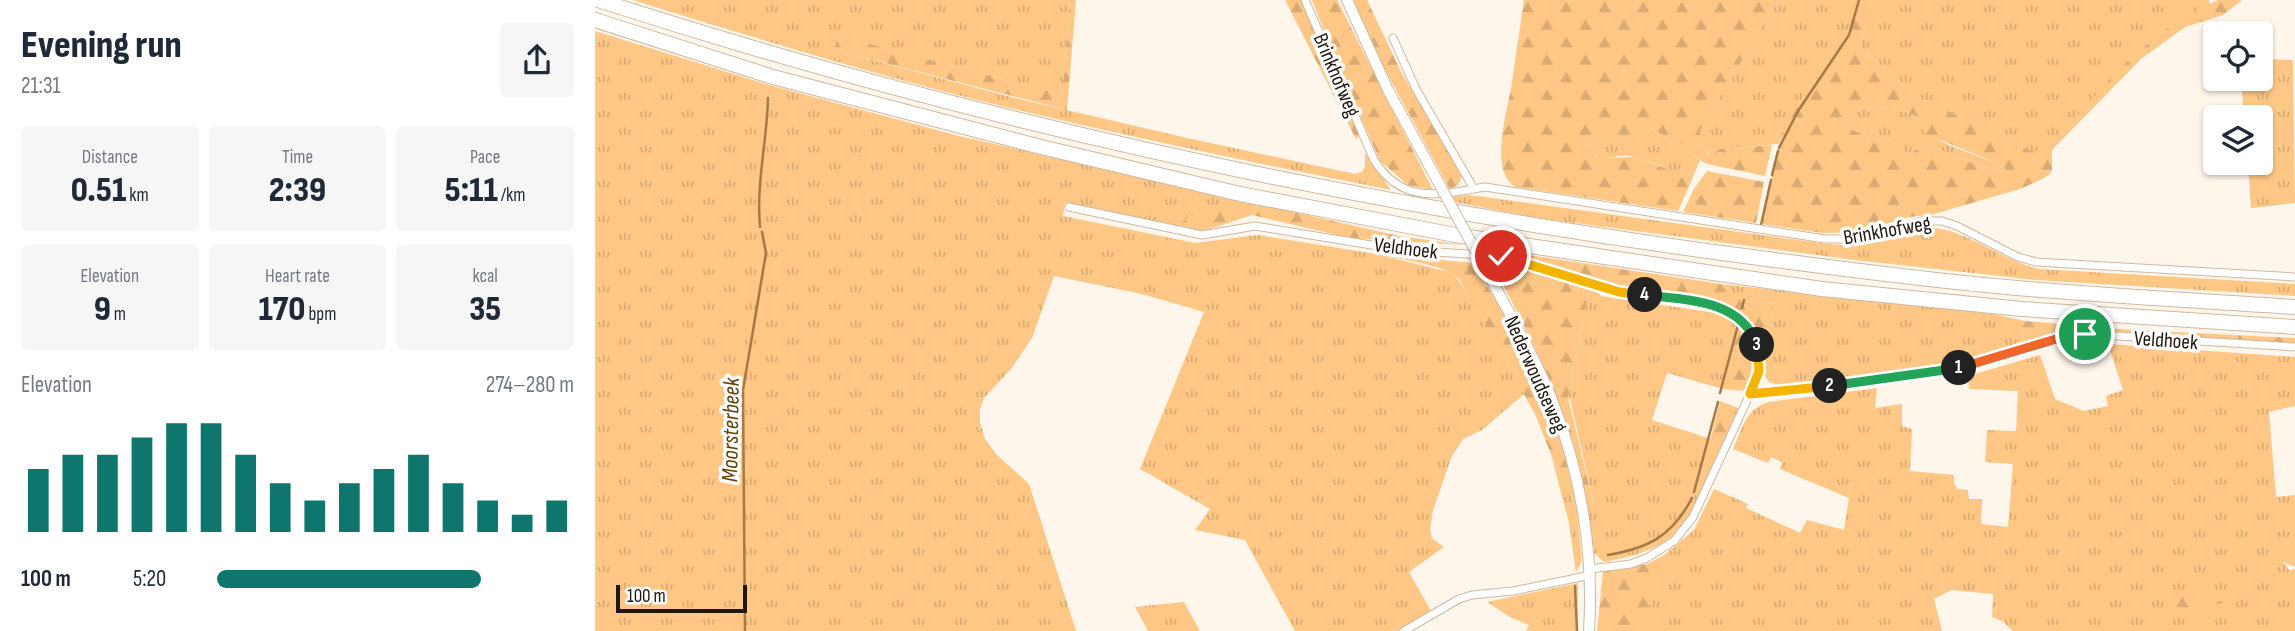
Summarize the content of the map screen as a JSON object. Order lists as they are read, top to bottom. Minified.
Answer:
{"streets":{"street":["Brinkhofweg","Veldhoek","Nederwoudseweg"]},"crossings":[["Veldhoek","Nederwoudseweg"]],"water":["Moorsterbeek"],"scale_bar":"100 m","page":{"heading":["Evening run","21:31"],"stats":[["Distance","0.51 km"],["Time","2:39"],["Pace","5:11 /km"],["Elevation","9 m"],["Heart rate","170 bpm"],["kcal","35"]],"pins":["4","3","1","2"],"chart":["Elevation","274–280 m"],"list":[{"name":"100 m","note":"5:20"}],"scale":"100 m"}}
